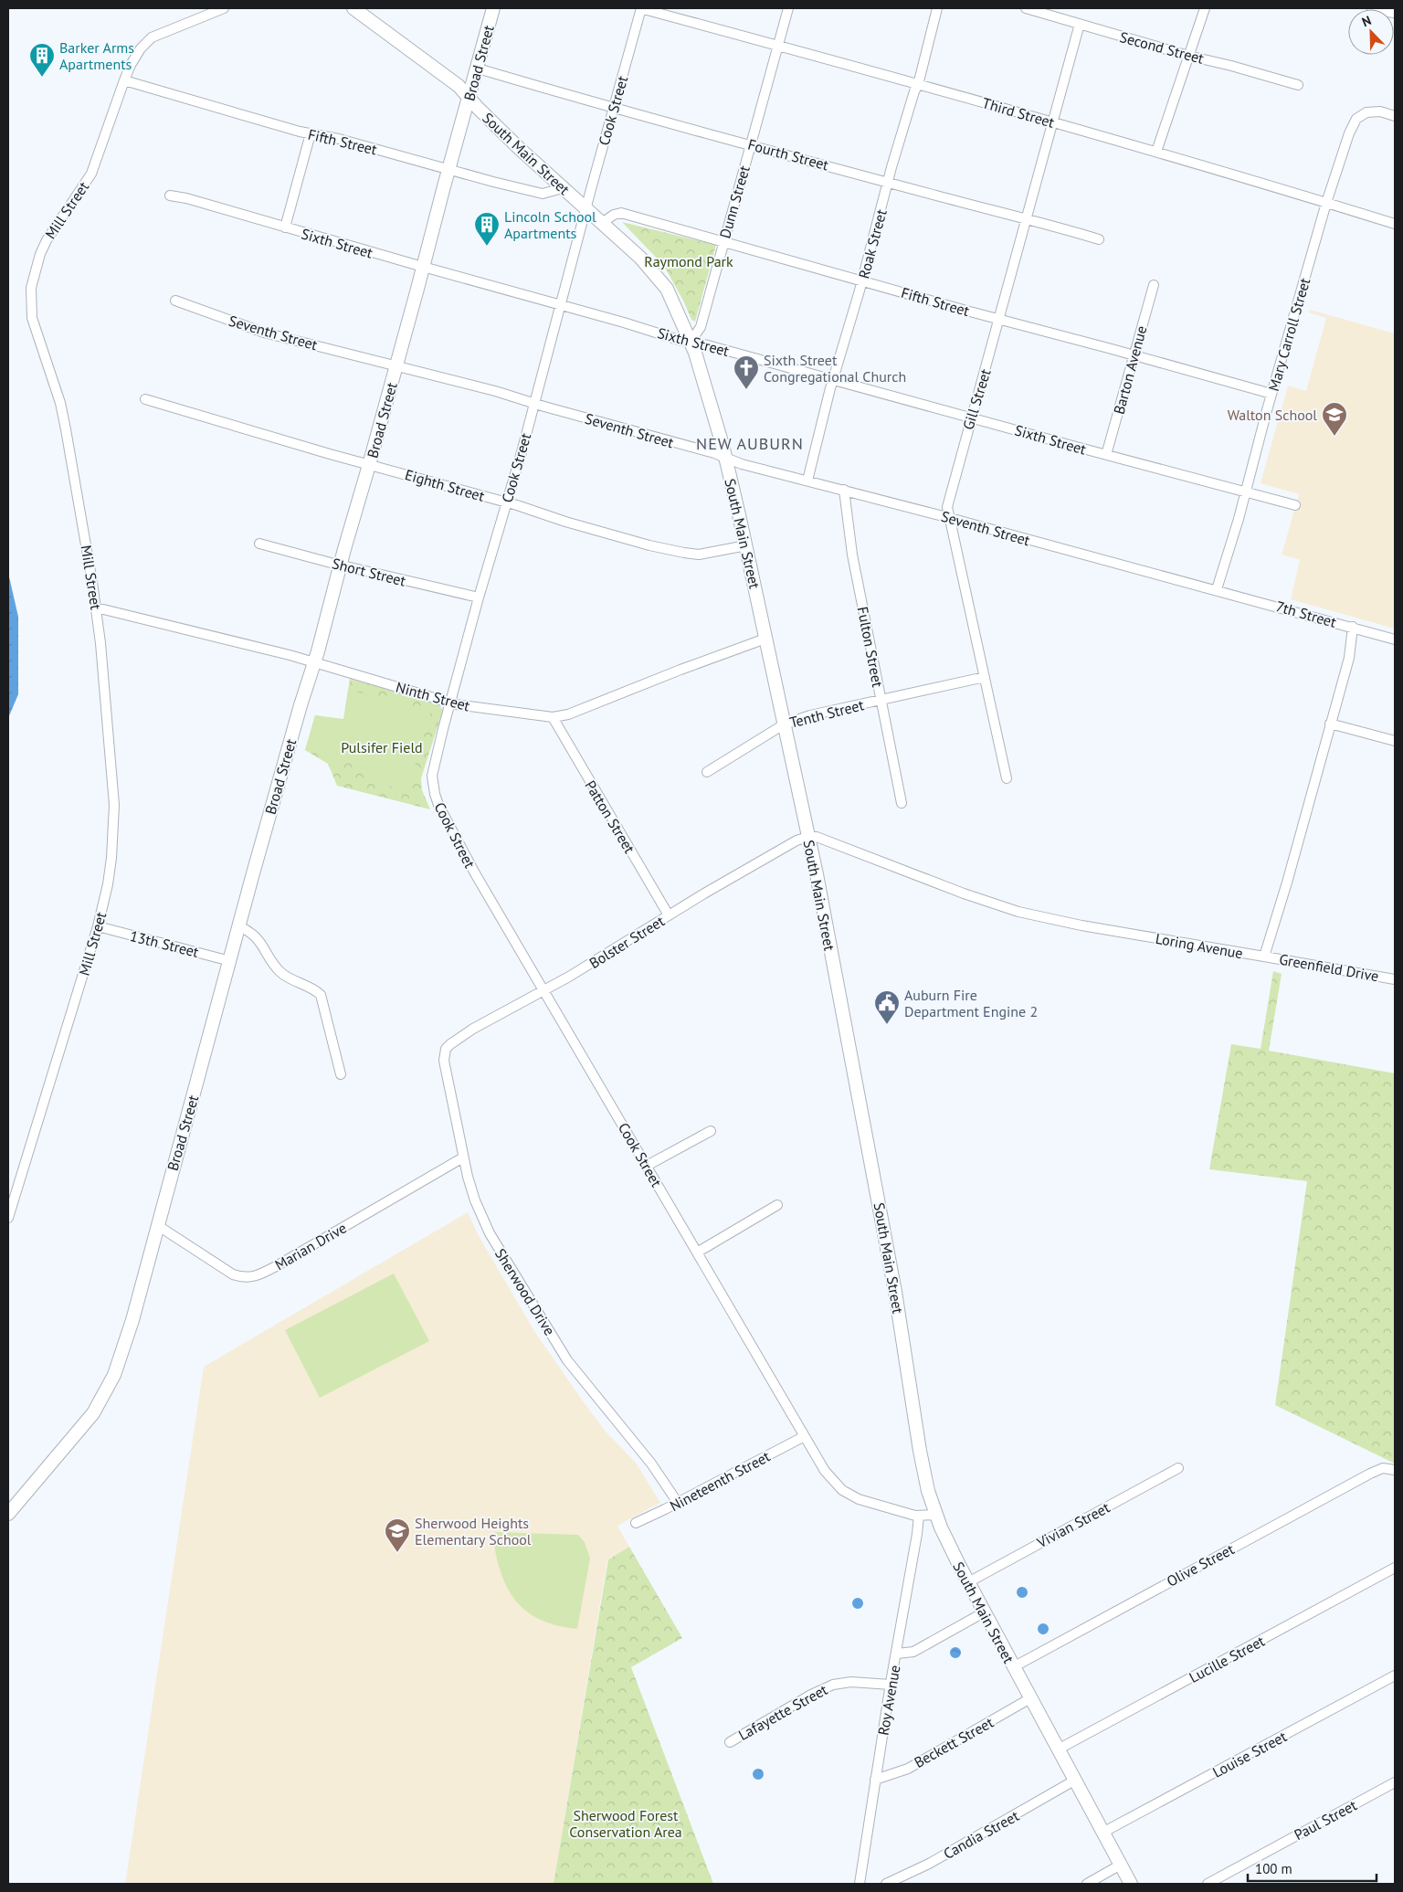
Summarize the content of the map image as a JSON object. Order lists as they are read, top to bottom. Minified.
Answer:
{"streets":{"street":["Second Street","Broad Street","Cook Street","Third Street","Fifth Street","South Main Street","Fourth Street","Dunn Street","Mill Street","Sixth Street","Roak Street","Seventh Street","Mary Carroll Street","Barton Avenue","Gill Street","Eighth Street","Short Street","7th Street","Fulton Street","Ninth Street","Tenth Street","Patton Street","Bolster Street","13th Street","Loring Avenue","Greenfield Drive","Marian Drive","Sherwood Drive","Nineteenth Street","Vivian Street","Olive Street","Lucille Street","Roy Avenue","Lafayette Street","Beckett Street","Louise Street","Paul Street","Candia Street"]},"crossings":[["Second Street","Gill Street"],["Broad Street","Fifth Street"],["Broad Street","South Main Street"],["Broad Street","Fourth Street"],["Broad Street","Sixth Street"],["Broad Street","Seventh Street"],["Broad Street","Eighth Street"],["Broad Street","Short Street"],["Broad Street","Ninth Street"],["Broad Street","13th Street"],["Broad Street","Marian Drive"],["Cook Street","Third Street"],["Cook Street","South Main Street"],["Cook Street","Fourth Street"],["Cook Street","Sixth Street"],["Cook Street","Seventh Street"],["Cook Street","Eighth Street"],["Cook Street","Short Street"],["Cook Street","Ninth Street"],["Cook Street","Bolster Street"],["Cook Street","Nineteenth Street"],["Cook Street","Roy Avenue"],["Third Street","Dunn Street"],["Third Street","Roak Street"],["Third Street","Mary Carroll Street"],["Third Street","Gill Street"],["Fifth Street","South Main Street"],["Fifth Street","Dunn Street"],["Fifth Street","Mill Street"],["Fifth Street","Roak Street"],["Fifth Street","Mary Carroll Street"],["Fifth Street","Barton Avenue"],["Fifth Street","Gill Street"],["South Main Street","Dunn Street"],["South Main Street","Sixth Street"],["South Main Street","Seventh Street"],["South Main Street","Eighth Street"],["South Main Street","Ninth Street"],["South Main Street","Tenth Street"],["South Main Street","Bolster Street"],["South Main Street","Loring Avenue"],["South Main Street","Vivian Street"],["South Main Street","Olive Street"],["South Main Street","Lucille Street"],["South Main Street","Beckett Street"],["South Main Street","Louise Street"],["South Main Street","Candia Street"],["Fourth Street","Dunn Street"],["Fourth Street","Roak Street"],["Fourth Street","Gill Street"],["Dunn Street","Sixth Street"],["Mill Street","Ninth Street"],["Mill Street","13th Street"],["Sixth Street","Roak Street"],["Sixth Street","Mary Carroll Street"],["Sixth Street","Barton Avenue"],["Sixth Street","Gill Street"],["Roak Street","Seventh Street"],["Seventh Street","Mary Carroll Street"],["Seventh Street","Gill Street"],["Seventh Street","7th Street"],["Seventh Street","Fulton Street"],["Mary Carroll Street","7th Street"],["Gill Street","Tenth Street"],["7th Street","Loring Avenue"],["Fulton Street","Tenth Street"],["Ninth Street","Patton Street"],["Patton Street","Bolster Street"],["Bolster Street","Loring Avenue"],["Bolster Street","Sherwood Drive"],["Loring Avenue","Greenfield Drive"],["Marian Drive","Sherwood Drive"],["Sherwood Drive","Nineteenth Street"],["Roy Avenue","Lafayette Street"],["Roy Avenue","Beckett Street"]],"districts":["NEW AUBURN"],"parks":["Raymond Park","Pulsifer Field","Sherwood Forest Conservation Area"],"places":{"building":["Barker Arms Apartments","Lincoln School Apartments"],"church":["Sixth Street Congregational Church"],"school or university":["Walton School","Sherwood Heights Elementary School"],"public building":["Auburn Fire Department Engine 2"]},"scale_bar":"100 m","north":"top left"}
